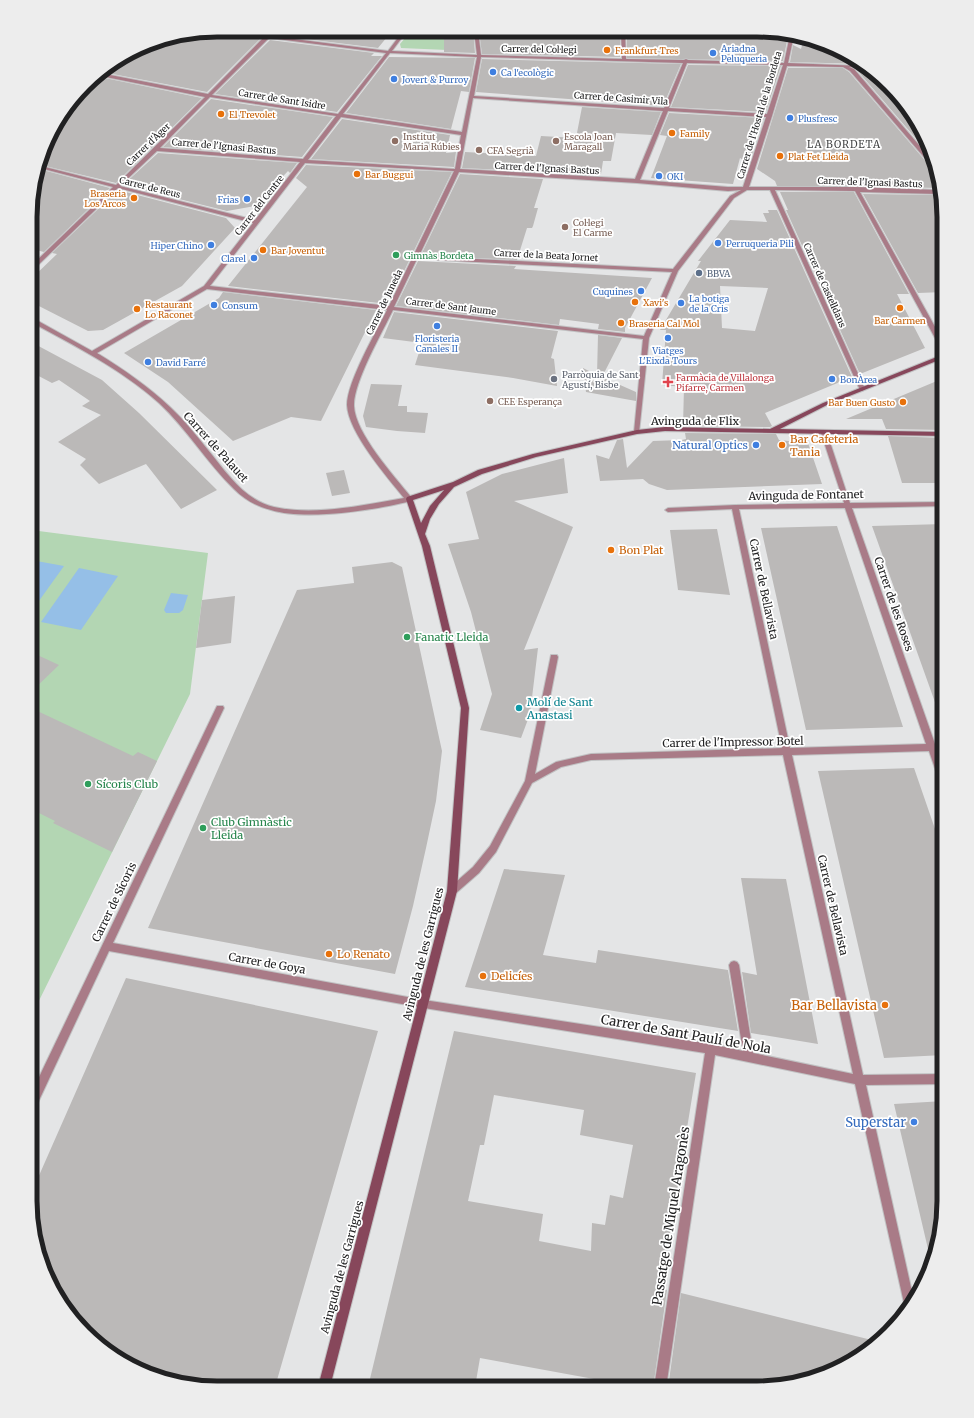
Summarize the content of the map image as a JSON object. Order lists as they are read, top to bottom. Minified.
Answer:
{"streets":{"main road":["Avinguda de Flix","Avinguda de les Garrigues"],"street":["Carrer del Col·legi","Carrer de Casimir Vila","Carrer de Sant Isidre","Carrer de l'Hostal de la Bordeta","Carrer d'Àger","Carrer de l'Ignasi Bastus","Carrer de Reus","Carrer del Centre","Carrer de la Beata Jornet","Carrer de Castelldans","Carrer de Juneda","Carrer de Sant Jaume","Carrer de Palauet","Avinguda de Fontanet","Carrer de Bellavista","Carrer de les Roses","Carrer de l'Impressor Botel","Carrer de Sícoris","Carrer de Goya","Carrer de Sant Paulí de Nola","Passatge de Miquel Aragonès"]},"crossings":[["Carrer del Col·legi","Carrer de l'Hostal de la Bordeta"],["Carrer del Col·legi","Carrer del Centre"],["Carrer del Col·legi","Carrer de Juneda"],["Carrer de Casimir Vila","Carrer de l'Hostal de la Bordeta"],["Carrer de Casimir Vila","Carrer de Juneda"],["Carrer de Sant Isidre","Carrer d'Àger"],["Carrer de Sant Isidre","Carrer del Centre"],["Carrer de Sant Isidre","Carrer de Juneda"],["Carrer de l'Hostal de la Bordeta","Carrer de l'Ignasi Bastus"],["Carrer de l'Hostal de la Bordeta","Carrer de la Beata Jornet"],["Carrer de l'Hostal de la Bordeta","Carrer de Sant Jaume"],["Carrer de l'Hostal de la Bordeta","Avinguda de Flix"],["Carrer d'Àger","Carrer de l'Ignasi Bastus"],["Carrer d'Àger","Carrer de Reus"],["Carrer de l'Ignasi Bastus","Carrer del Centre"],["Carrer de l'Ignasi Bastus","Carrer de Castelldans"],["Carrer de l'Ignasi Bastus","Carrer de Juneda"],["Carrer de Reus","Carrer del Centre"],["Carrer del Centre","Carrer de Sant Jaume"],["Carrer del Centre","Carrer de Palauet"],["Carrer de la Beata Jornet","Carrer de Juneda"],["Carrer de Juneda","Carrer de Sant Jaume"],["Carrer de Juneda","Carrer de Palauet"],["Carrer de Juneda","Avinguda de les Garrigues"],["Avinguda de Flix","Carrer de les Roses"],["Carrer de Palauet","Avinguda de les Garrigues"],["Avinguda de Fontanet","Carrer de Bellavista"],["Avinguda de Fontanet","Carrer de les Roses"],["Carrer de Bellavista","Carrer de l'Impressor Botel"],["Carrer de Bellavista","Carrer de Sant Paulí de Nola"],["Carrer de les Roses","Carrer de l'Impressor Botel"],["Carrer de Sícoris","Carrer de Goya"],["Avinguda de les Garrigues","Carrer de Goya"],["Avinguda de les Garrigues","Carrer de Sant Paulí de Nola"],["Carrer de Goya","Carrer de Sant Paulí de Nola"],["Carrer de Sant Paulí de Nola","Passatge de Miquel Aragonès"]],"districts":["LA BORDETA"],"places":{"other":["Frankfurt Tres","Ariadna Peluqueria","Ca l'ecològic","Jovert & Purroy","El Trevolet","Plusfresc","Family","Institut Maria Rúbies","Escola Joan Maragall","CFA Segrià","Plat Fet Lleida","Bar Buggui","OKI","Braseria Los Arcos","Frias","Col·legi El Carme","Perruqueria Pili","Hiper Chino","Bar Joventut","Gimnàs Bordeta","Clarel","BBVA","Cuquines","Xavi's","La botiga de la Cris","Consum","Bar Carmen","Restaurant Lo Raconet","Braseria Cal Mol","Floristeria Canales II","Viatges L'Eixda Tours","David Farré","Parròquia de Sant Agustí, Bisbe","BonÀrea","CEE Esperança","Bar Buen Gusto","Natural Optics","Bar Cafeteria Tania","Bon Plat","Fanatic Lleida","Molí de Sant Anastasi","Sícoris Club","Club Gimnàstic Lleida","Lo Renato","Delicíes","Bar Bellavista","Superstar"],"health":["Farmàcia de Villalonga Pifarre, Carmen"]}}
